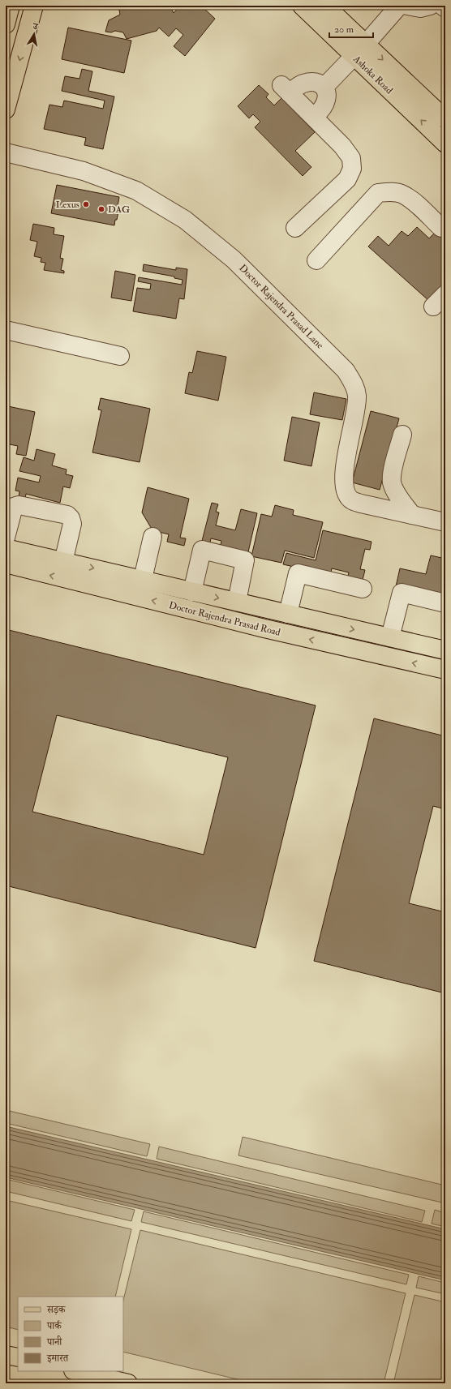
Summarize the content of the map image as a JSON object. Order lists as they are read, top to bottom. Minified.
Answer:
{"streets":{"main road":["Ashoka Road","Doctor Rajendra Prasad Road"],"street":["Doctor Rajendra Prasad Lane"]},"places":["Lexus","DAG"],"legend":["सड़क","पार्क","पानी","इमारत"],"scale_bar":"20 m","north":"top"}
